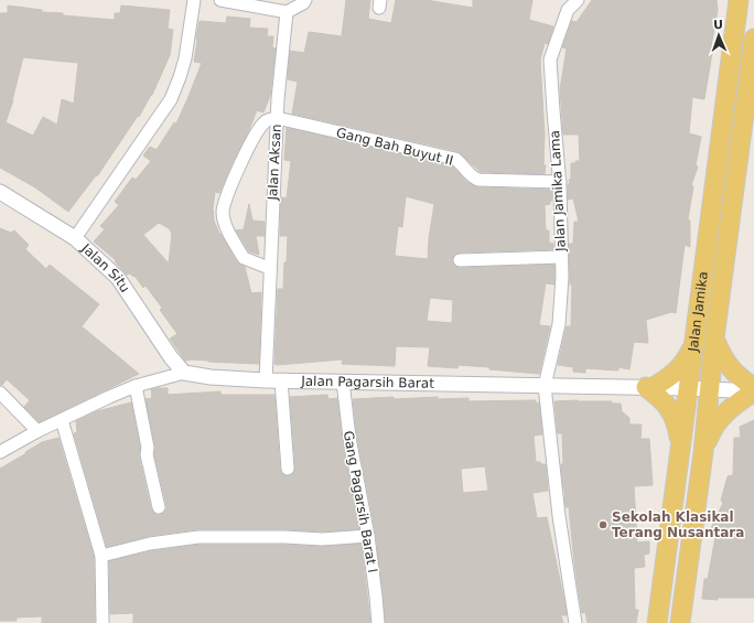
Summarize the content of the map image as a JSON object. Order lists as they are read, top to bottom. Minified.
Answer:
{"streets":{"main road":["Jalan Jamika"],"street":["Gang Bah Buyut II","Jalan Aksan","Jalan Jamika Lama","Jalan Situ","Jalan Pagarsih Barat","Gang Pagarsih Barat I"]},"crossings":[["Gang Bah Buyut II","Jalan Aksan"],["Gang Bah Buyut II","Jalan Jamika Lama"],["Jalan Aksan","Jalan Pagarsih Barat"],["Jalan Jamika Lama","Jalan Pagarsih Barat"],["Jalan Situ","Jalan Pagarsih Barat"],["Jalan Jamika","Jalan Pagarsih Barat"],["Jalan Pagarsih Barat","Gang Pagarsih Barat I"]],"places":["Sekolah Klasikal Terang Nusantara"],"north":"top"}
